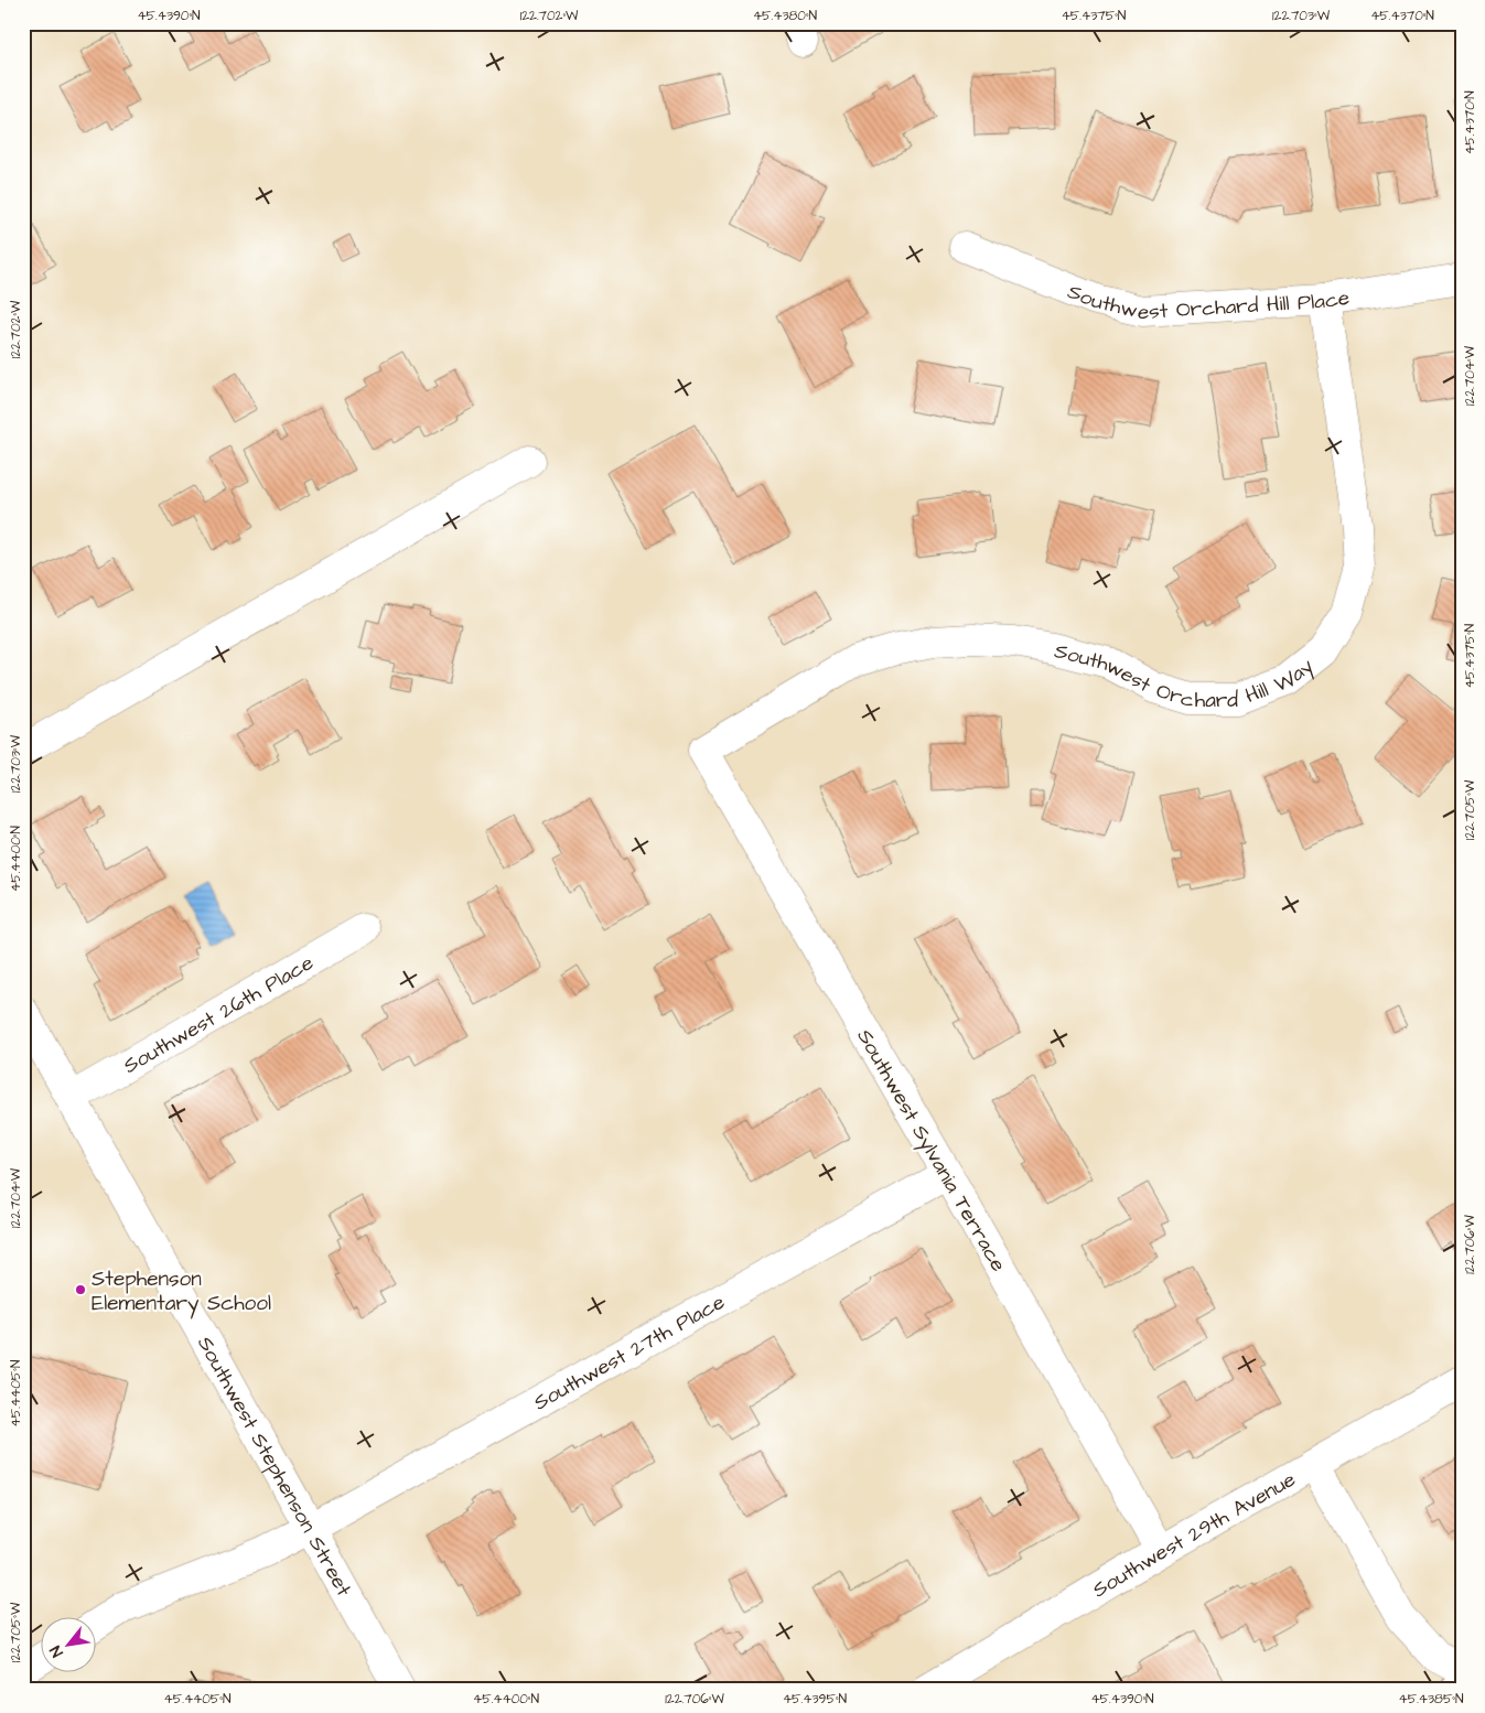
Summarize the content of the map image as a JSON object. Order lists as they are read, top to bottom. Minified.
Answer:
{"streets":{"street":["Southwest Orchard Hill Place","Southwest Orchard Hill Way","Southwest 26th Place","Southwest Sylvania Terrace","Southwest 27th Place","Southwest Stephenson Street","Southwest 29th Avenue"]},"crossings":[["Southwest Orchard Hill Place","Southwest Orchard Hill Way"],["Southwest Orchard Hill Way","Southwest Sylvania Terrace"],["Southwest 26th Place","Southwest Stephenson Street"],["Southwest Sylvania Terrace","Southwest 27th Place"],["Southwest Sylvania Terrace","Southwest 29th Avenue"],["Southwest 27th Place","Southwest Stephenson Street"]],"places":["Stephenson Elementary School"],"north":"bottom left","coordinates":["45.4390°N","122.702°W","45.4380°N","45.4375°N","122.703°W","45.4370°N","122.704°W","122.705°W","45.4400°N","122.706°W","45.4405°N","45.4395°N","45.4385°N"]}
